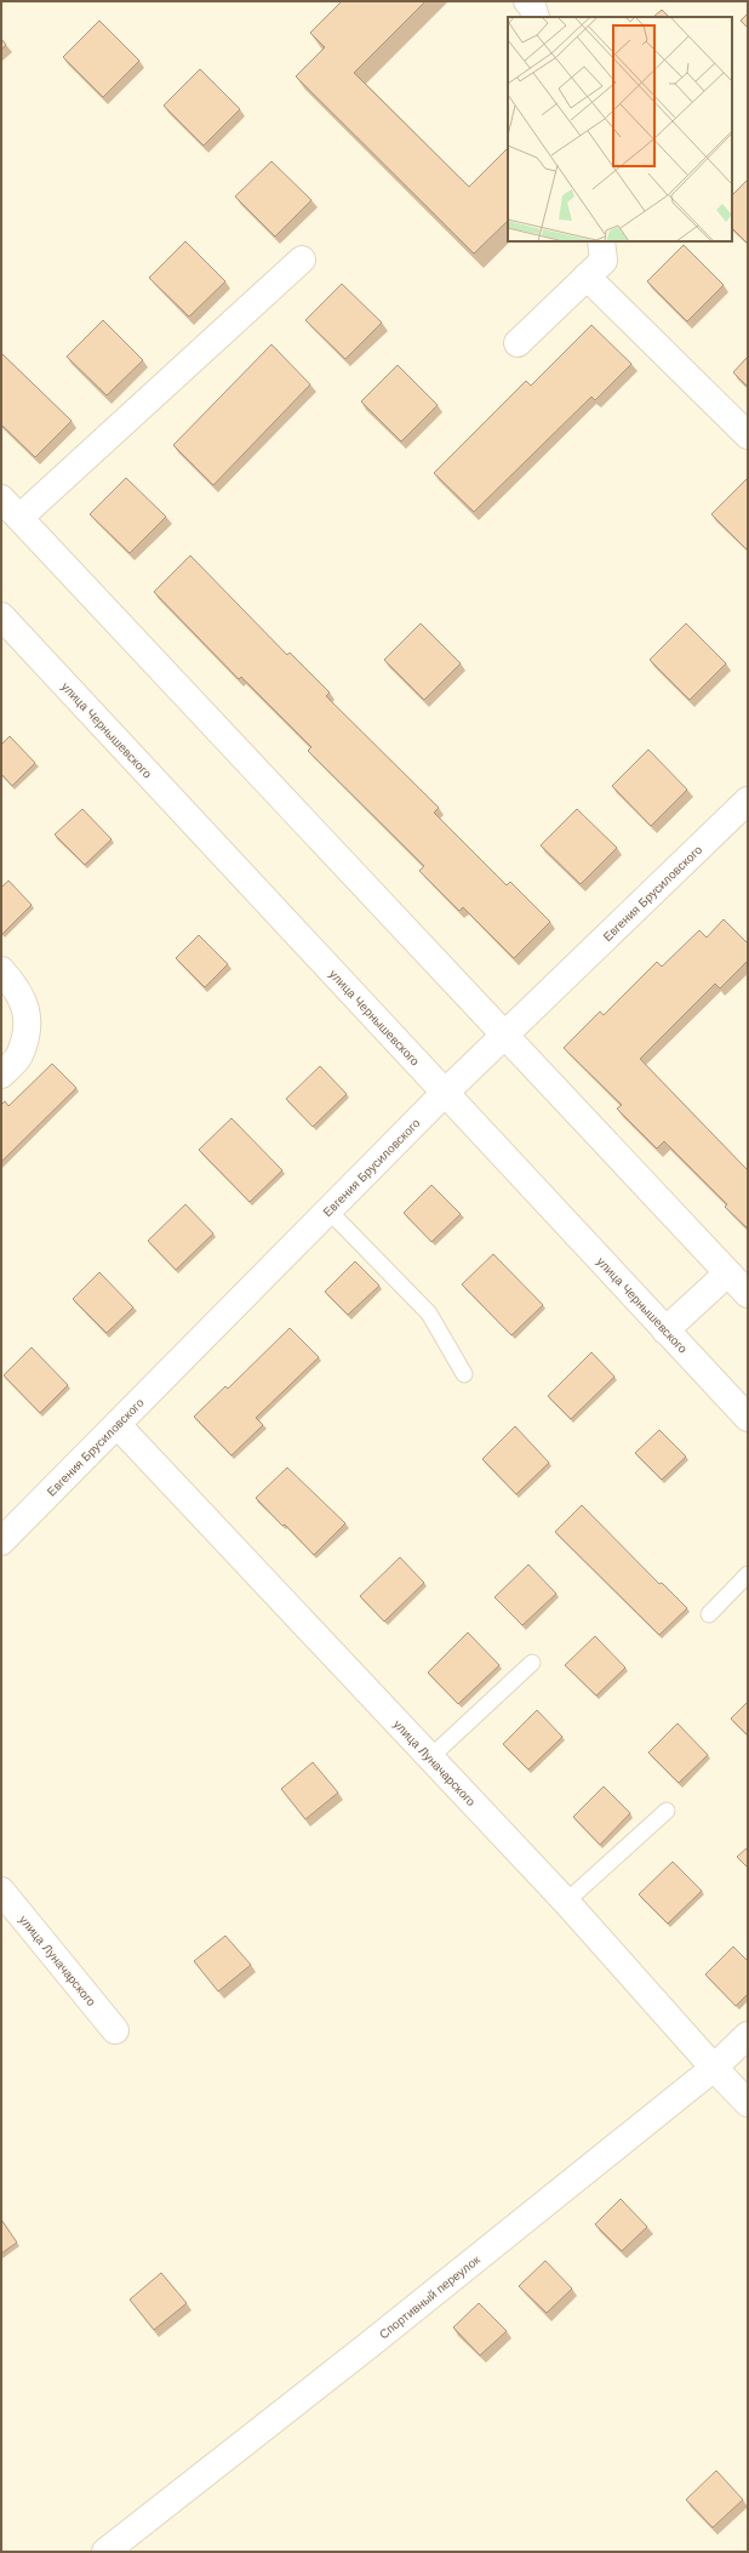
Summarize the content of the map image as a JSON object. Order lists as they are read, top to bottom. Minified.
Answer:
{"streets":{"street":["улица Чернышевского","Евгения Брусиловского","улица Луначарского","Спортивный переулок"]},"crossings":[["улица Чернышевского","Евгения Брусиловского"],["Евгения Брусиловского","улица Луначарского"],["улица Луначарского","Спортивный переулок"]]}
